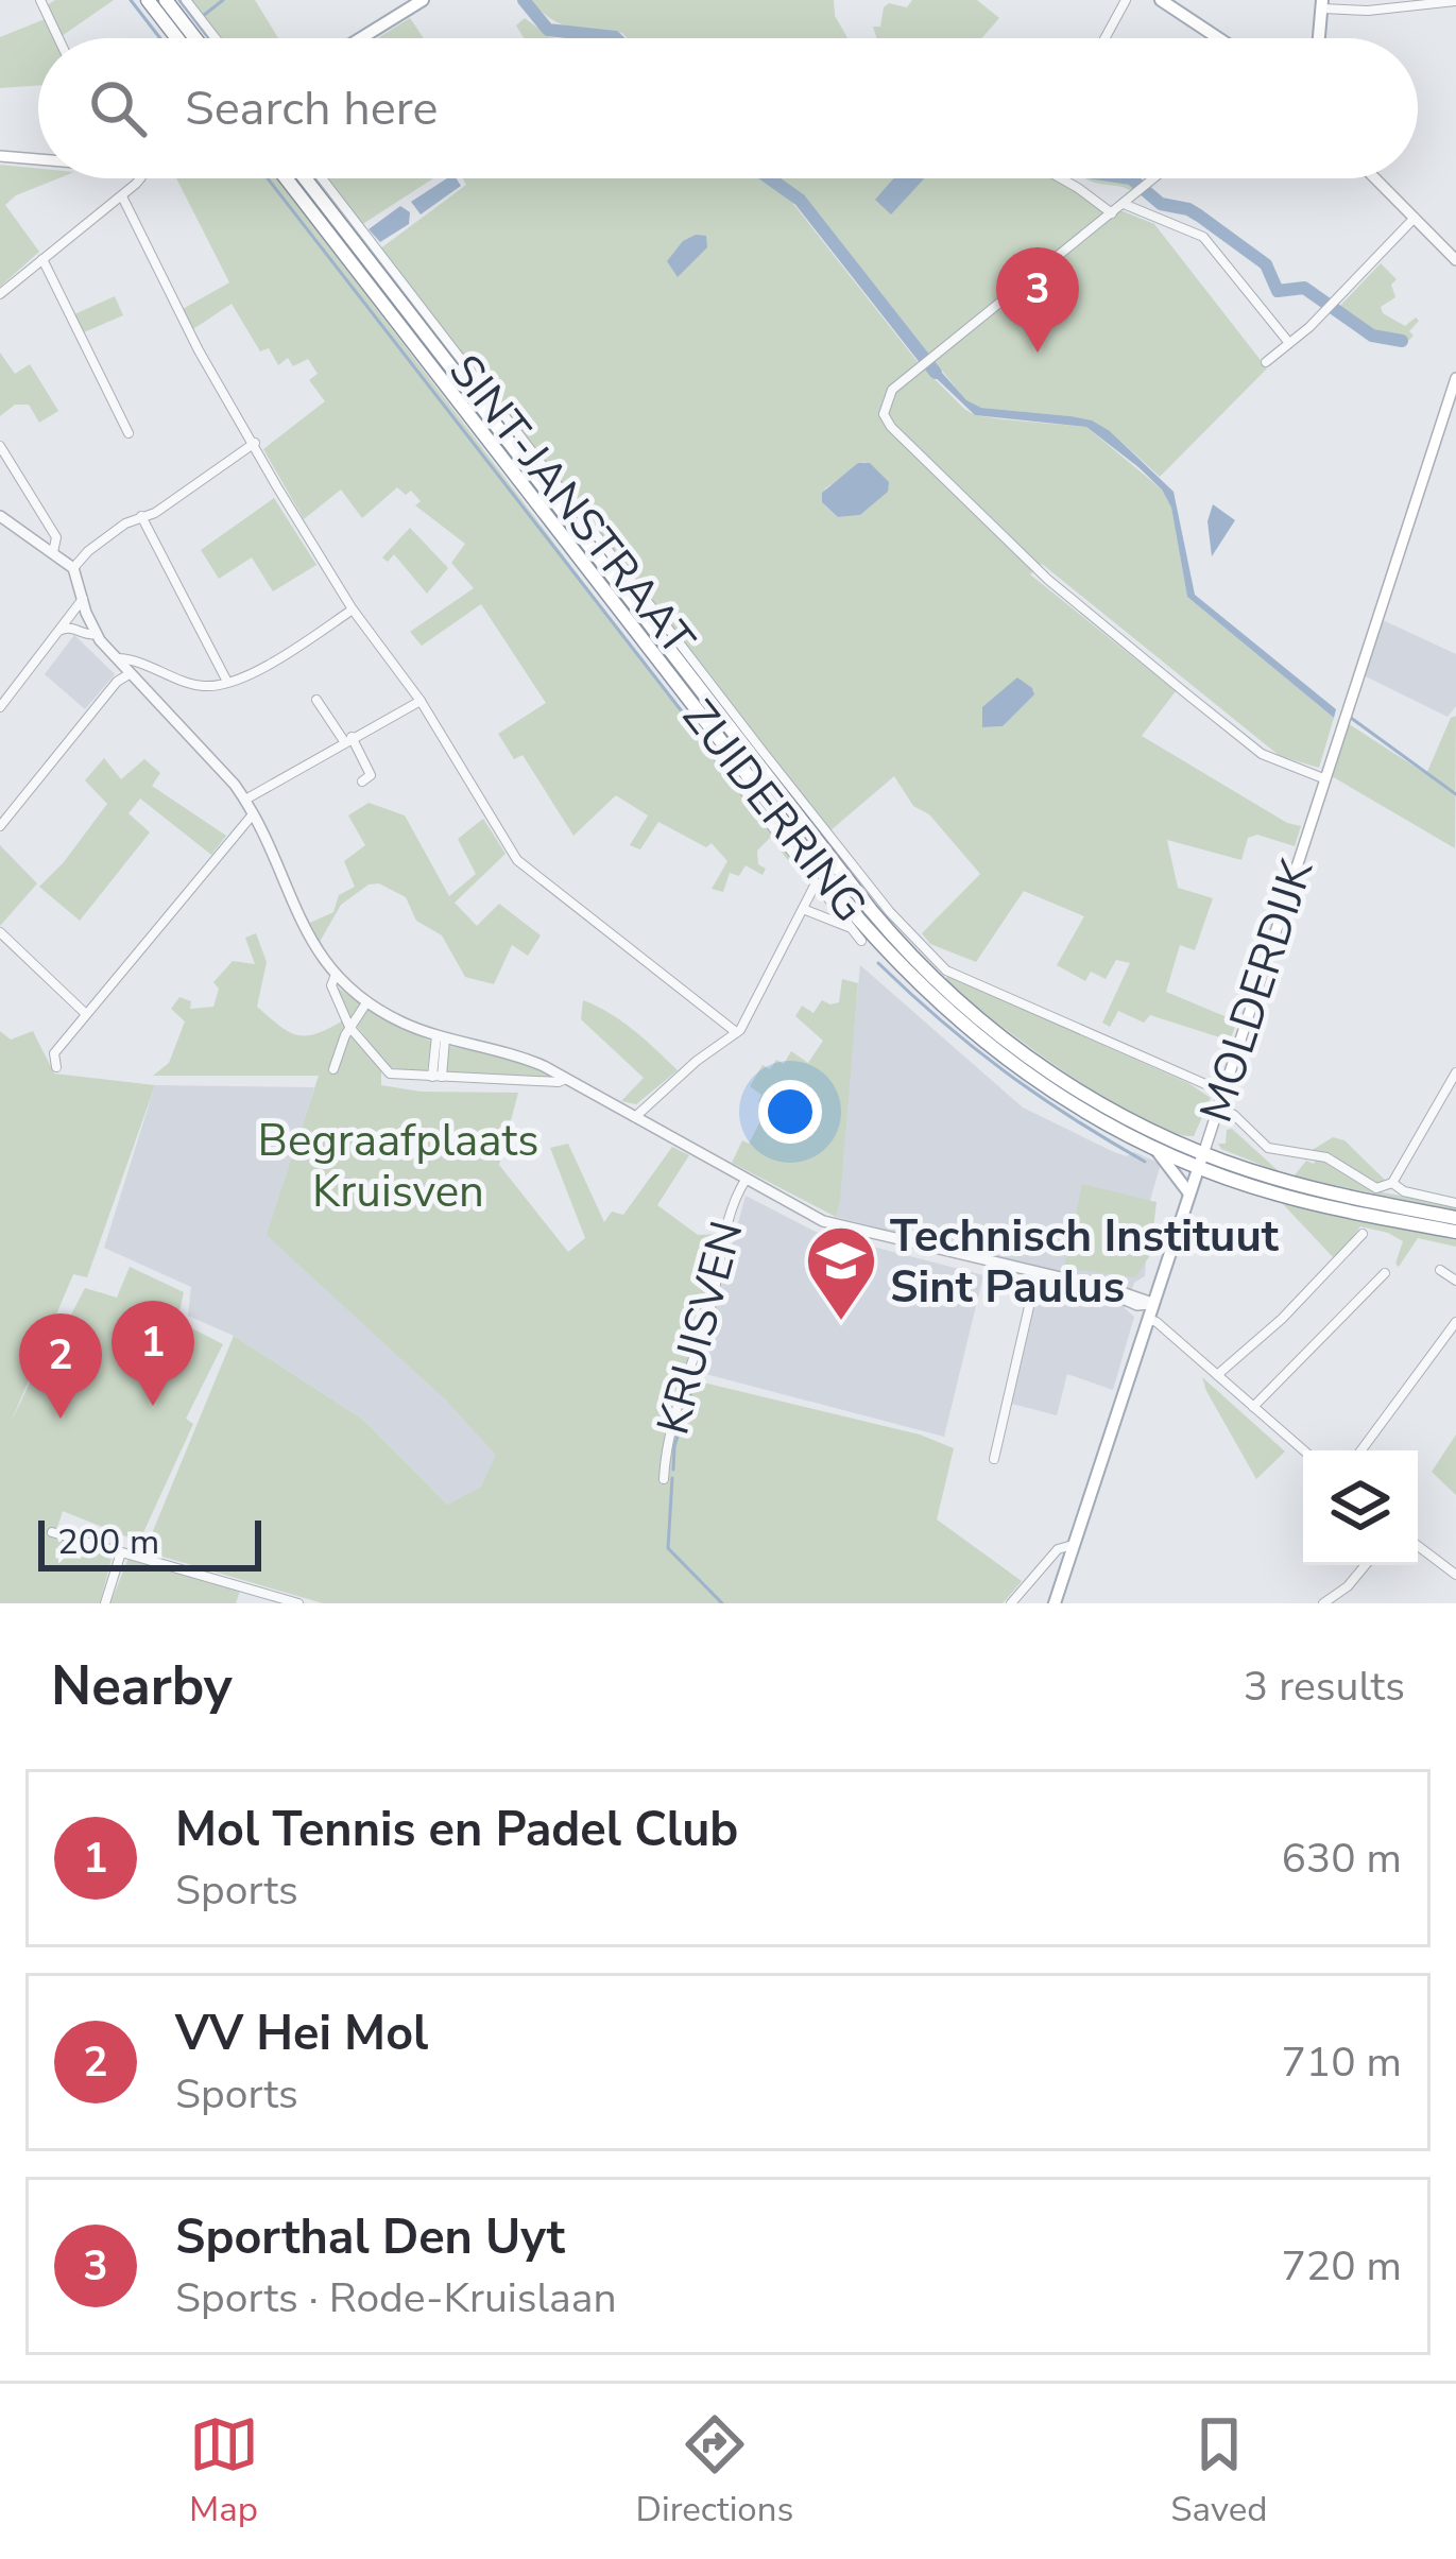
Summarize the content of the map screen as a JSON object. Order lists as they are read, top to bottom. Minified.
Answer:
{"streets":{"highway":["ZUIDERRING"],"main road":["MOLDERDIJK"],"street":["SINT-JANSTRAAT","KRUISVEN"]},"crossings":[["SINT-JANSTRAAT","MOLDERDIJK"],["ZUIDERRING","MOLDERDIJK"],["MOLDERDIJK","KRUISVEN"]],"parks":["Begraafplaats Kruisven"],"places":{"school or university":["Technisch Instituut Sint Paulus"]},"scale_bar":"200 m","page":{"search":"Search here","pins":["3","1","2"],"scale":"200 m","heading":["Nearby","3 results"],"list":[{"mark":"1","name":"Mol Tennis en Padel Club","note":"Sports","value":"630 m"},{"mark":"2","name":"VV Hei Mol","note":"Sports","value":"710 m"},{"mark":"3","name":"Sporthal Den Uyt","note":"Sports · Rode-Kruislaan","value":"720 m"}],"nav":["Map","Directions","Saved"]}}
